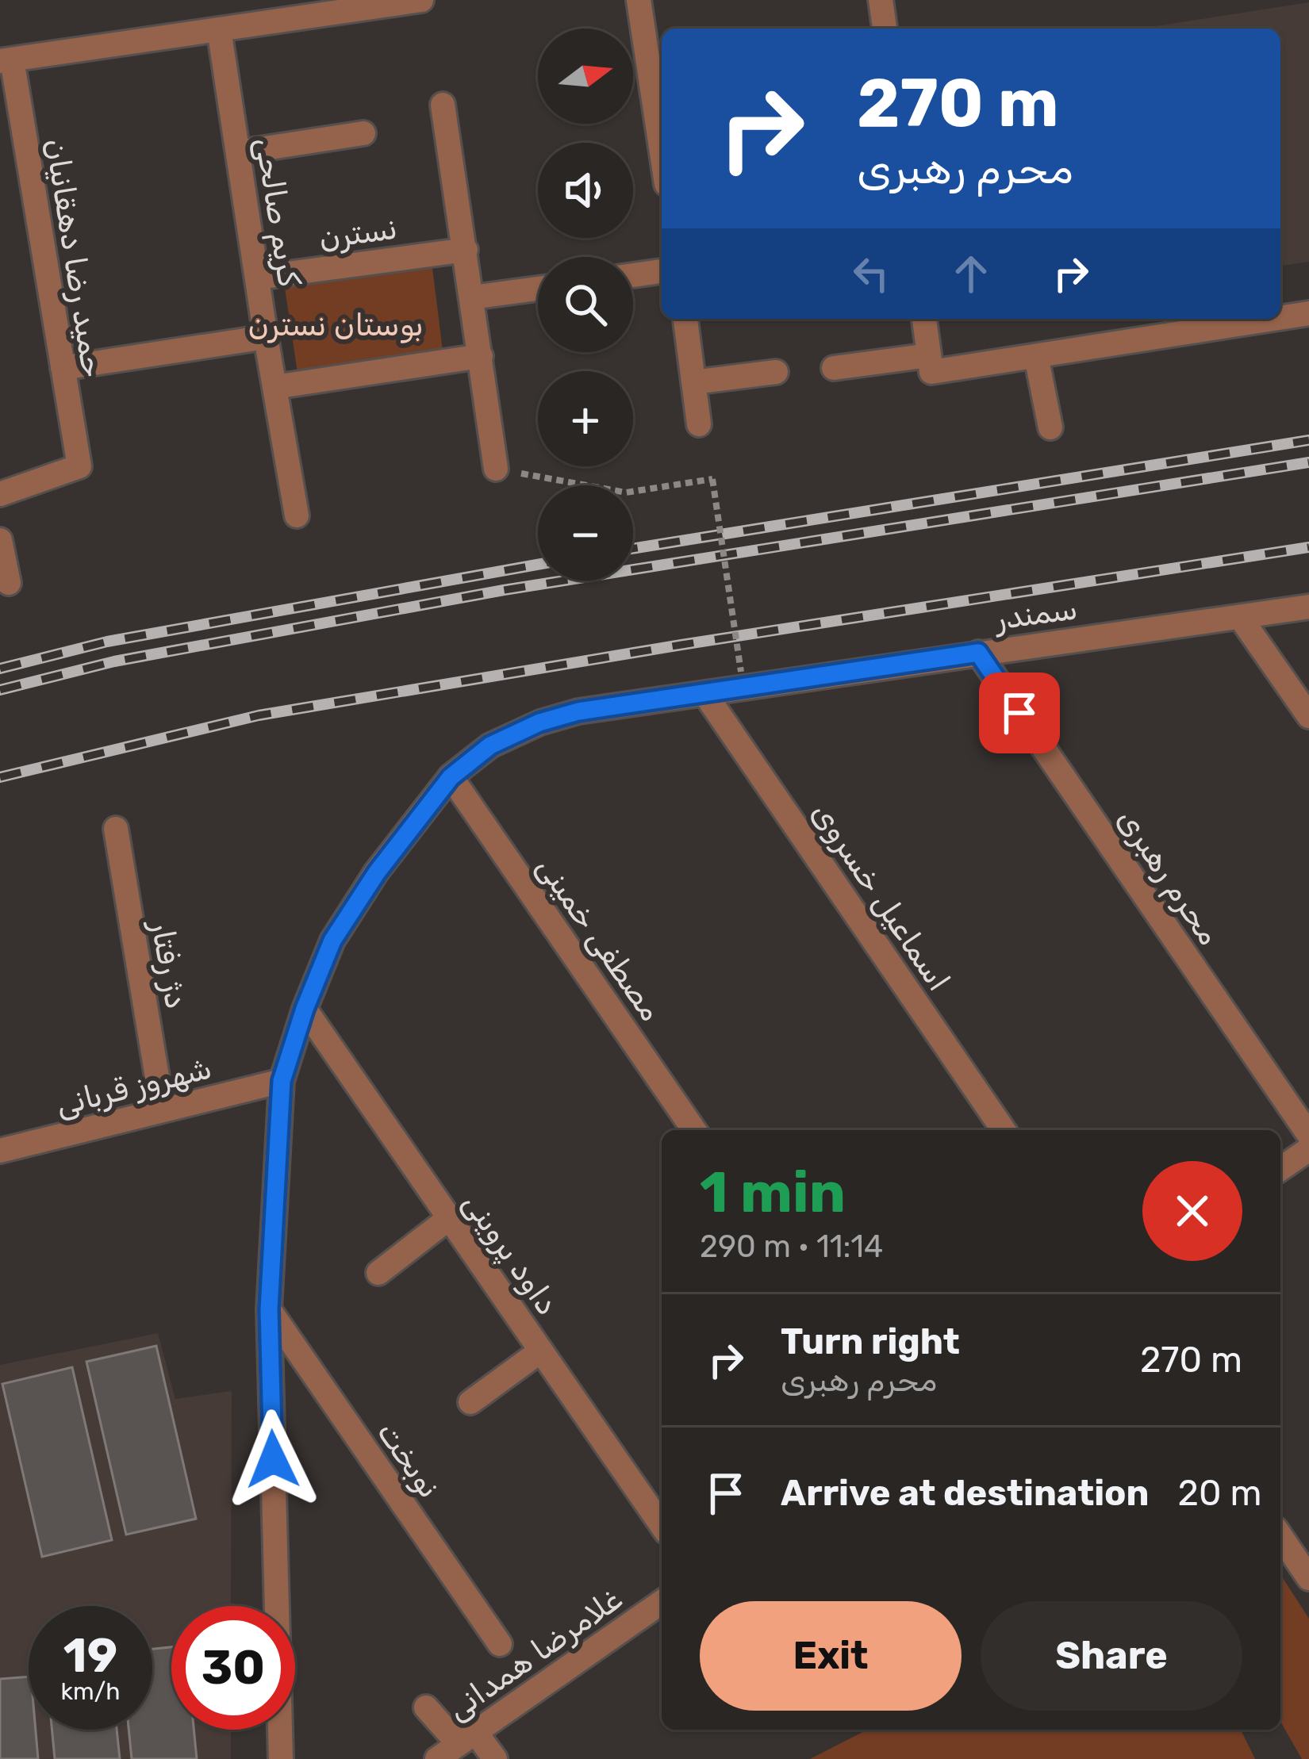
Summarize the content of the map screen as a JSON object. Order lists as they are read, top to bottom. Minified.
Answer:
{"streets":{"street":["کریم صالحی","نسترن","حمید رضا دهقانیان","سمندر","محرم رهبری","اسماعیل خسروی","مصطفی خمینی","دژ رفتار","شهروز قربانی","داود پروینی","نوبخت","غلامرضا همدانی"]},"crossings":[["کریم صالحی","نسترن"],["سمندر","محرم رهبری"],["سمندر","اسماعیل خسروی"],["سمندر","مصطفی خمینی"],["سمندر","شهروز قربانی"],["سمندر","داود پروینی"],["سمندر","نوبخت"],["دژ رفتار","شهروز قربانی"]],"parks":["بوستان نسترن"],"north":"right","page":{"map_buttons":["+","−"],"turn":["270 m","محرم رهبری"],"heading":["1 min","290 m · 11:14"],"list":[{"name":"Turn right","note":"محرم رهبری","value":"270 m"},{"name":"Arrive at destination","value":"20 m"}],"buttons":["Exit","Share"],"speed":"19 km/h","limit":"30"}}
